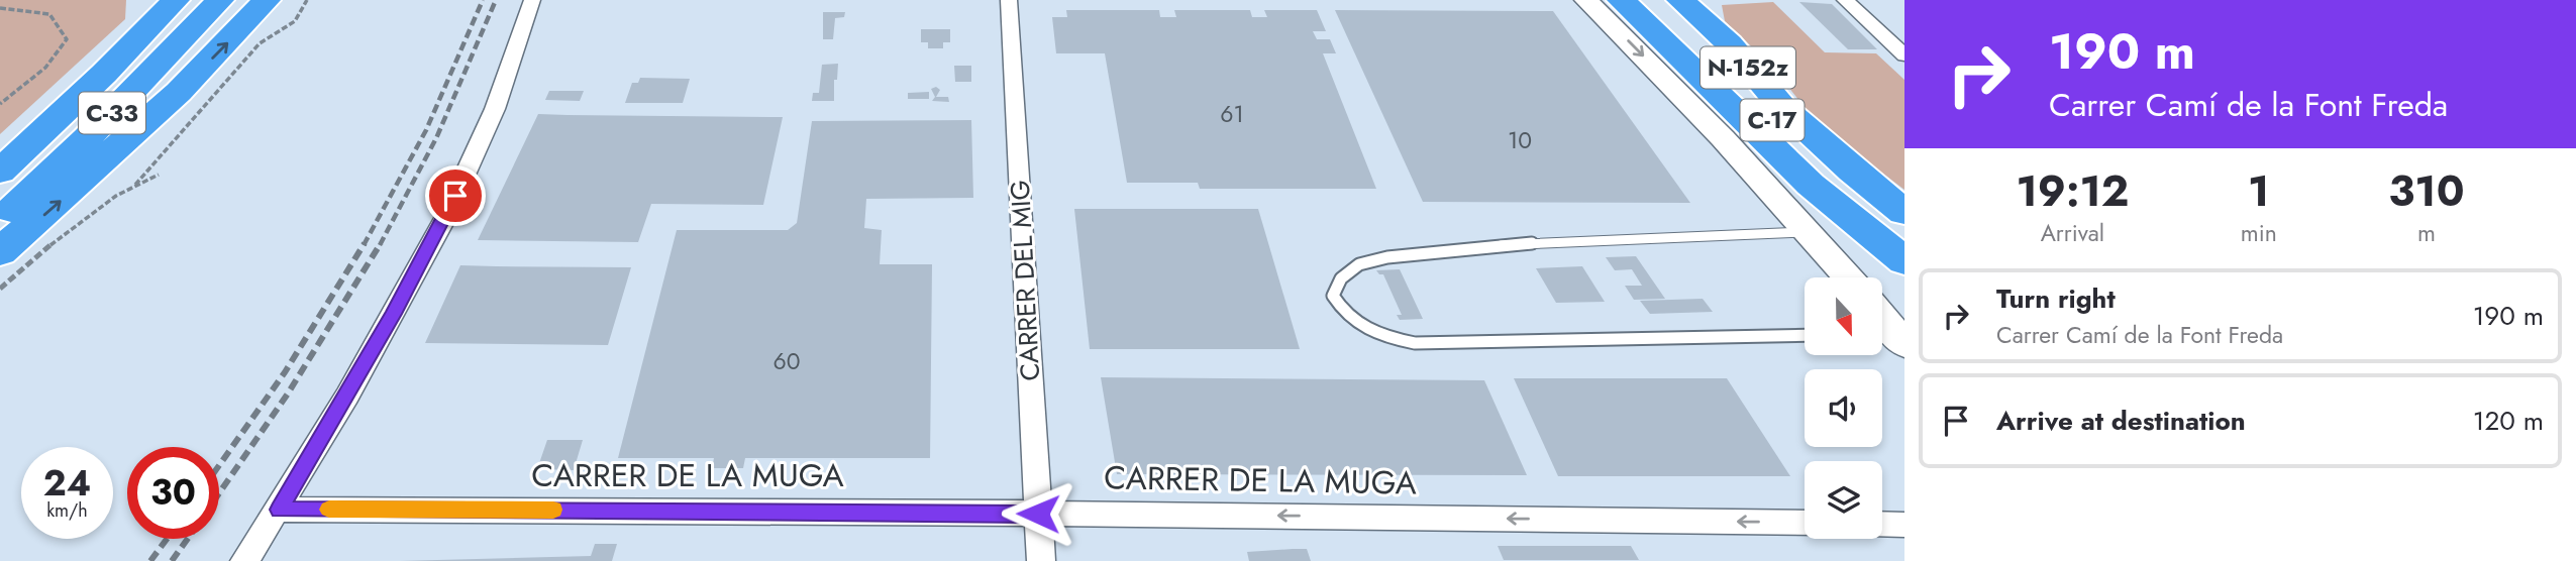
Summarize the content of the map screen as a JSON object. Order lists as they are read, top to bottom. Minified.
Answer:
{"streets":{"highway":["N-152z","C-33","C-17"],"street":["CARRER DEL MIG","CARRER DE LA MUGA"]},"crossings":[["CARRER DEL MIG","CARRER DE LA MUGA"]],"one_way":["CARRER DE LA MUGA"],"house_numbers":["61","10","60"],"north":"bottom","page":{"turn":["190 m","Carrer Camí de la Font Freda"],"eta":["19:12","Arrival","1","min","310","m"],"list":[{"name":"Turn right","note":"Carrer Camí de la Font Freda","value":"190 m"},{"name":"Arrive at destination","value":"120 m"}],"speed":"24 km/h","limit":"30"}}
